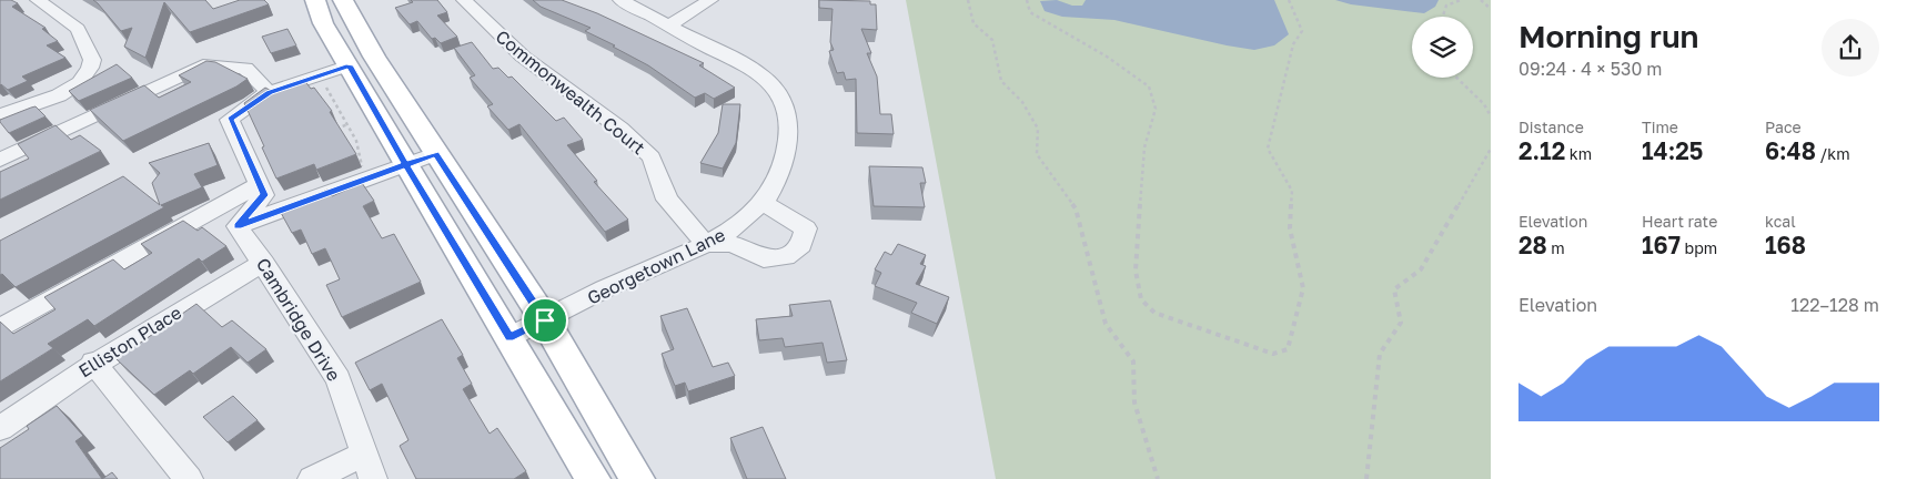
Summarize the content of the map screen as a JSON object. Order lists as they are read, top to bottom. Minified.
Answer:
{"streets":{"street":["Commonwealth Court","Georgetown Lane","Cambridge Drive","Elliston Place"]},"crossings":[["Commonwealth Court","Georgetown Lane"],["Cambridge Drive","Elliston Place"]],"page":{"heading":["Morning run","09:24 · 4 × 530 m"],"stats":[["Distance","2.12 km"],["Time","14:25"],["Pace","6:48 /km"],["Elevation","28 m"],["Heart rate","167 bpm"],["kcal","168"]],"chart":["Elevation","122–128 m"]}}
